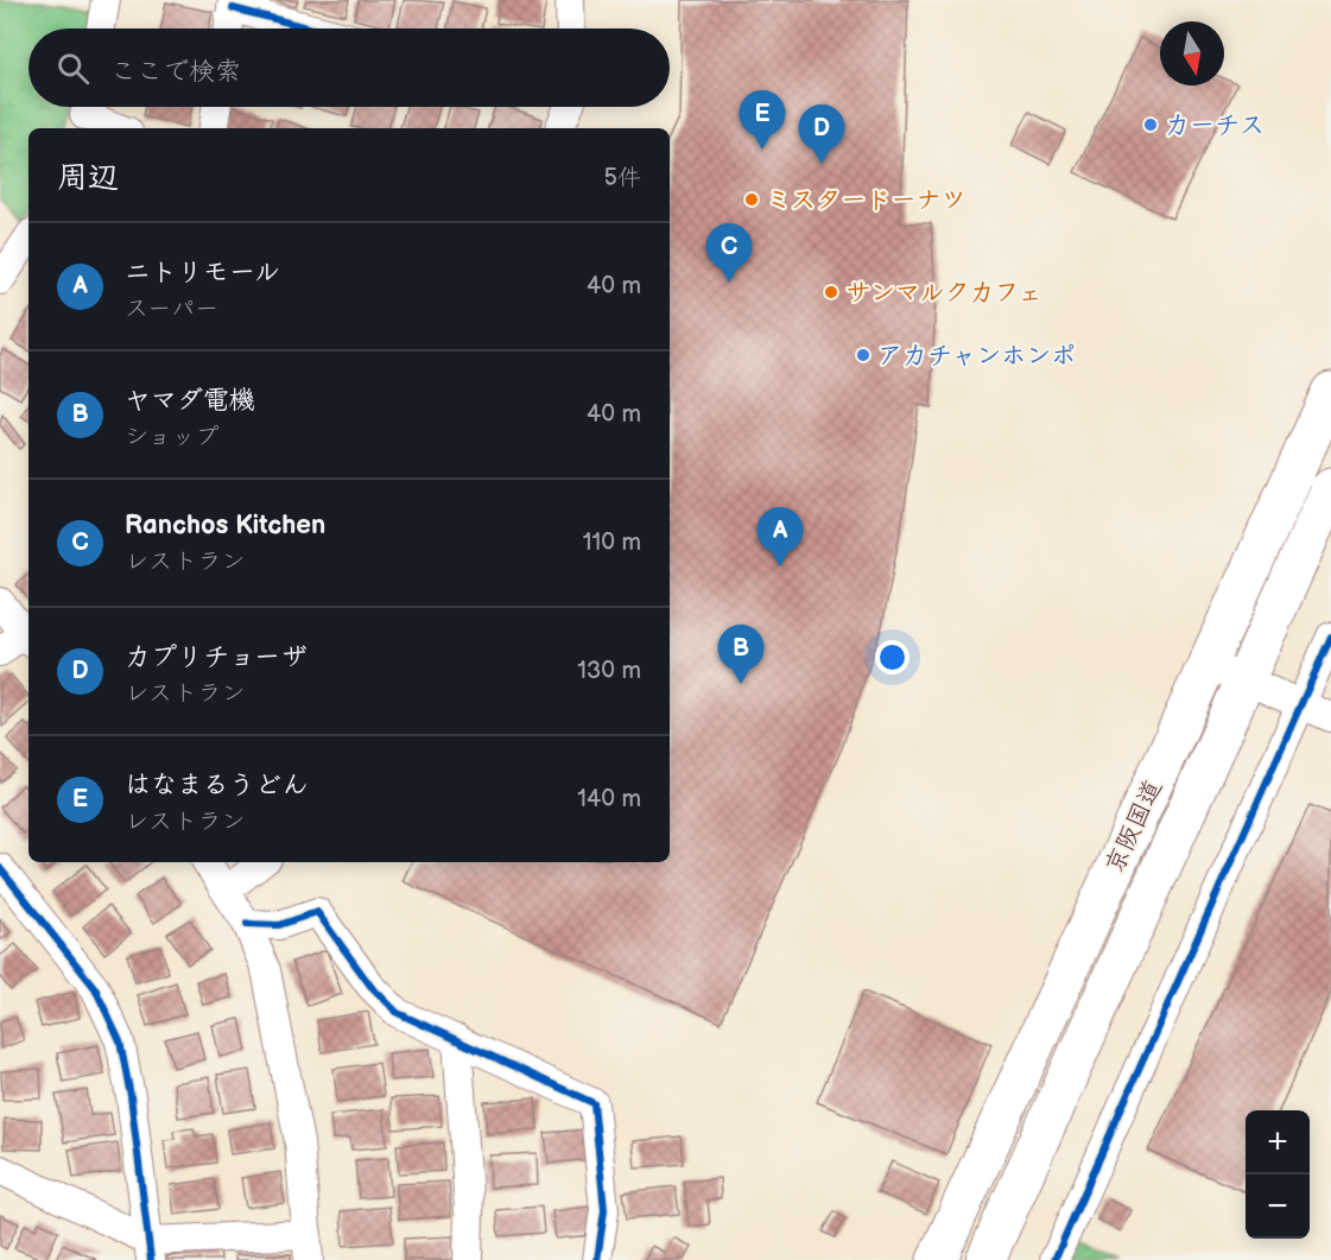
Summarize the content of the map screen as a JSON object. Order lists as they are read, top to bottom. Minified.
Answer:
{"streets":{"highway":["京阪国道"]},"places":["カーチス","ミスタードーナツ","サンマルクカフェ","アカチャンホンポ"],"north":"bottom","page":{"search":"ここで検索","pins":["E","D","C","A","B"],"heading":["周辺","5件"],"list":[{"mark":"A","name":"ニトリモール","note":"スーパー","value":"40 m"},{"mark":"B","name":"ヤマダ電機","note":"ショップ","value":"40 m"},{"mark":"C","name":"Ranchos Kitchen","note":"レストラン","value":"110 m"},{"mark":"D","name":"カプリチョーザ","note":"レストラン","value":"130 m"},{"mark":"E","name":"はなまるうどん","note":"レストラン","value":"140 m"}],"map_buttons":["+","−"]}}
